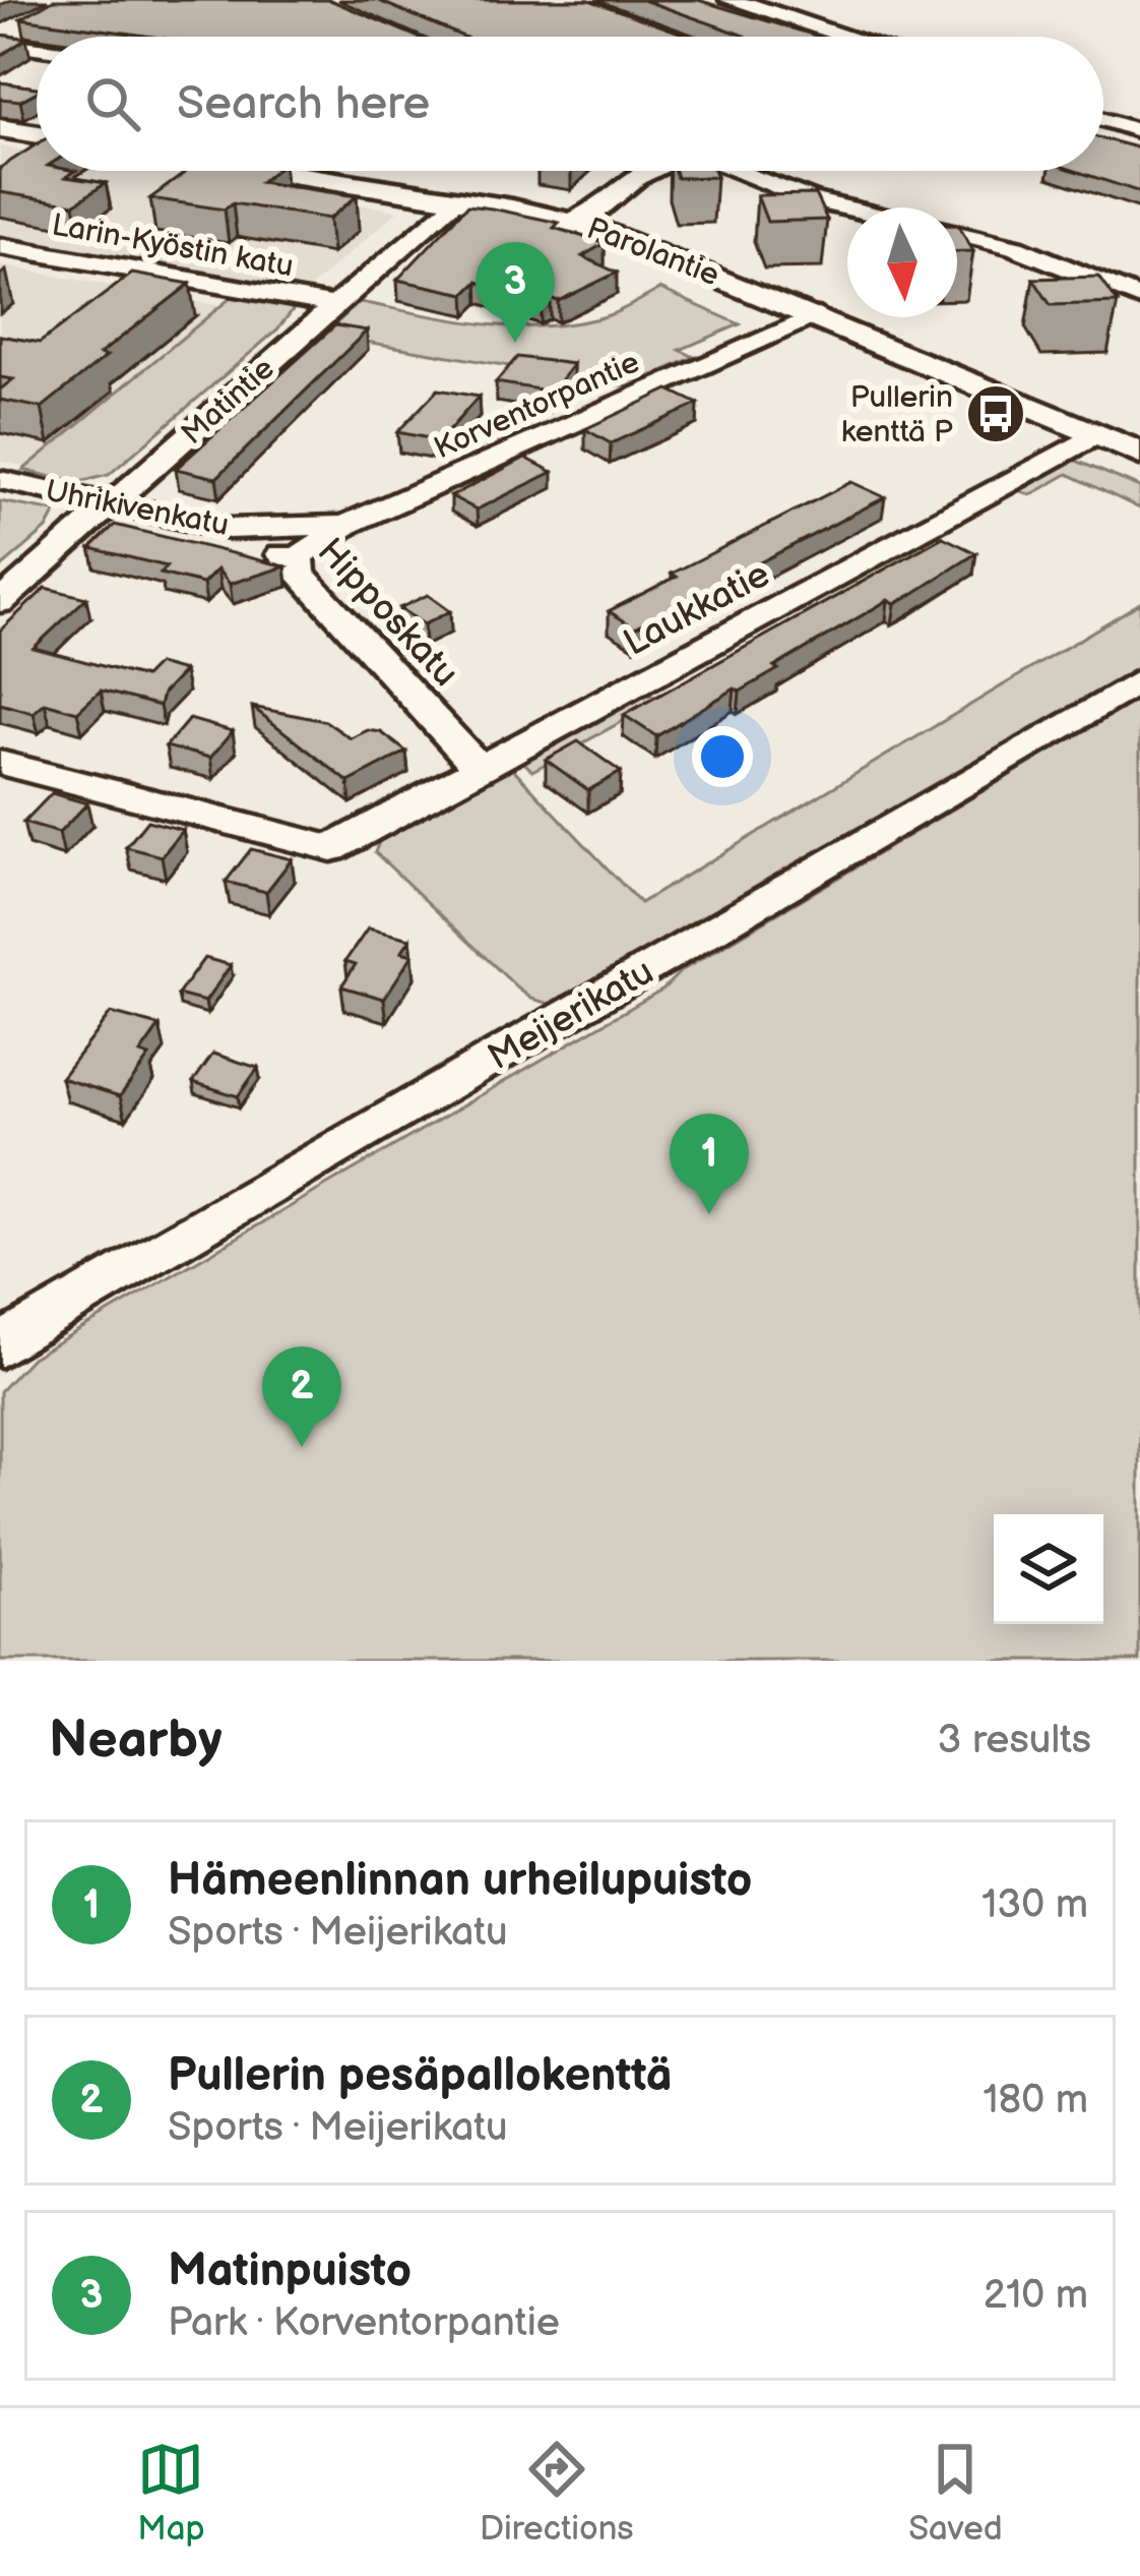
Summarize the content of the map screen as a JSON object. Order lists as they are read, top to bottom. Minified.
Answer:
{"streets":{"main road":["Parolantie"],"street":["Larin-Kyöstin katu","Matintie","Korventorpantie","Uhrikivenkatu","Laukkatie","Hipposkatu","Meijerikatu"]},"crossings":[["Larin-Kyöstin katu","Matintie"],["Parolantie","Matintie"],["Parolantie","Korventorpantie"],["Parolantie","Laukkatie"],["Matintie","Uhrikivenkatu"],["Korventorpantie","Uhrikivenkatu"],["Korventorpantie","Hipposkatu"],["Uhrikivenkatu","Hipposkatu"],["Laukkatie","Hipposkatu"]],"places":{"bus stop":["Pullerin kenttä P"]},"north":"bottom","page":{"search":"Search here","pins":["3","1","2"],"heading":["Nearby","3 results"],"list":[{"mark":"1","name":"Hämeenlinnan urheilupuisto","note":"Sports · Meijerikatu","value":"130 m"},{"mark":"2","name":"Pullerin pesäpallokenttä","note":"Sports · Meijerikatu","value":"180 m"},{"mark":"3","name":"Matinpuisto","note":"Park · Korventorpantie","value":"210 m"}],"nav":["Map","Directions","Saved"]}}
